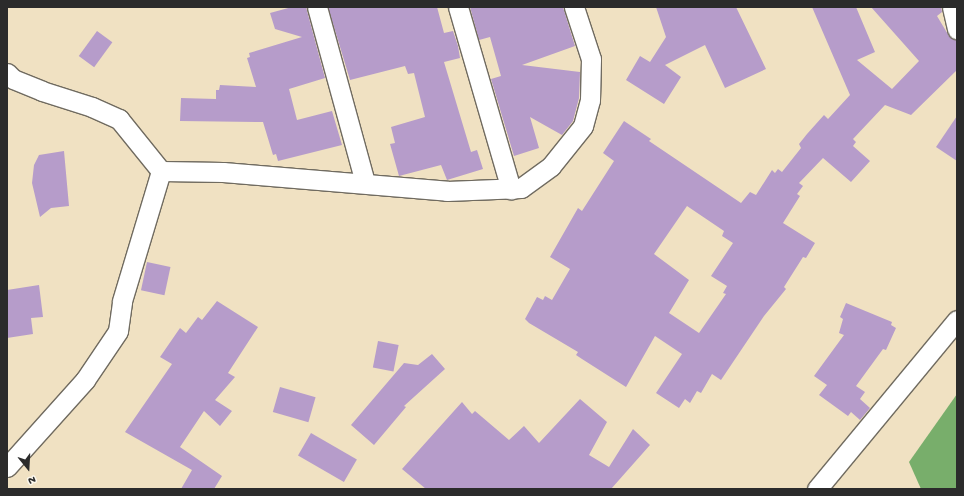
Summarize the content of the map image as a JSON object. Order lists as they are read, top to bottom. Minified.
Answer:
{"north":"bottom"}
